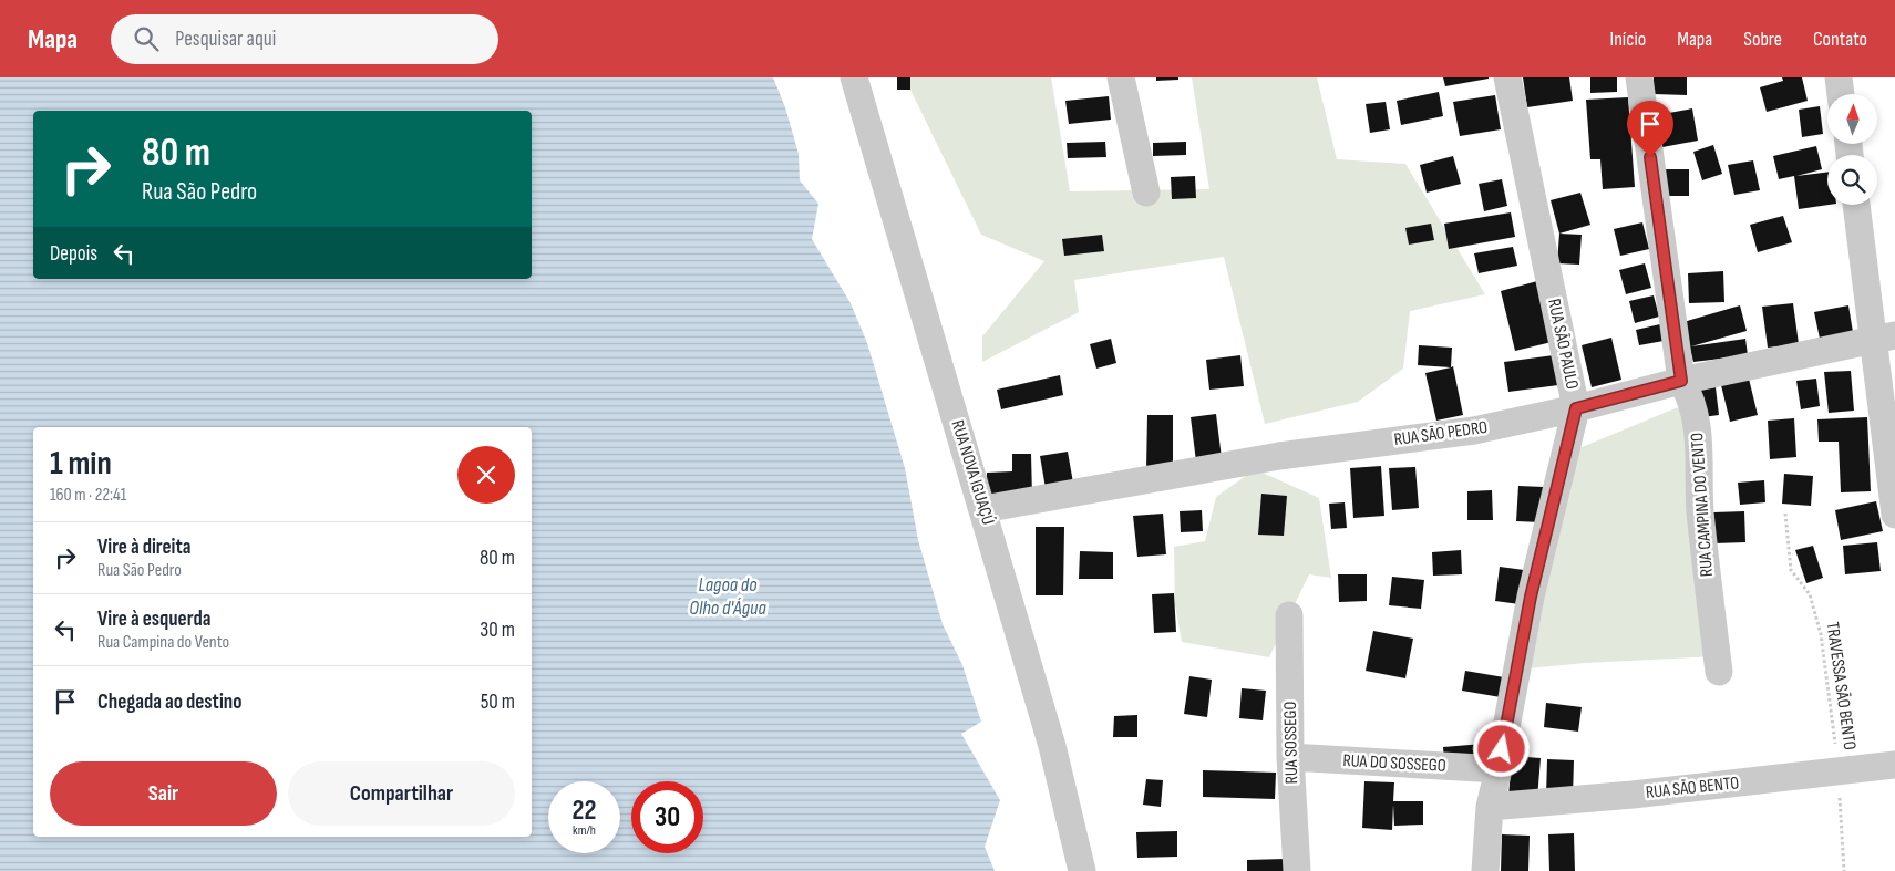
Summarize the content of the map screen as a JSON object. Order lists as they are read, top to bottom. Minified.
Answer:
{"streets":{"street":["RUA SÃO PAULO","RUA SÃO PEDRO","RUA NOVA IGUAÇÚ","RUA CAMPINA DO VENTO","RUA SOSSEGO","RUA DO SOSSEGO","RUA SÃO BENTO"],"path":["TRAVESSA SÃO BENTO"]},"crossings":[["RUA SÃO PAULO","RUA SÃO PEDRO"],["RUA SÃO PAULO","RUA DO SOSSEGO"],["RUA SÃO PAULO","RUA SÃO BENTO"],["RUA SÃO PEDRO","RUA NOVA IGUAÇÚ"],["RUA SÃO PEDRO","RUA CAMPINA DO VENTO"],["TRAVESSA SÃO BENTO","RUA SÃO BENTO"],["RUA SOSSEGO","RUA DO SOSSEGO"]],"water":["Lagoa do Olho d'Água"],"north":"top","page":{"header":"Mapa","search":"Pesquisar aqui","nav":["Início","Mapa","Sobre","Contato"],"turn":["80 m","Rua São Pedro"],"then":"Depois","heading":["1 min","160 m · 22:41"],"list":[{"name":"Vire à direita","note":"Rua São Pedro","value":"80 m"},{"name":"Vire à esquerda","note":"Rua Campina do Vento","value":"30 m"},{"name":"Chegada ao destino","value":"50 m"}],"buttons":["Sair","Compartilhar"],"speed":"22 km/h","limit":"30"}}
